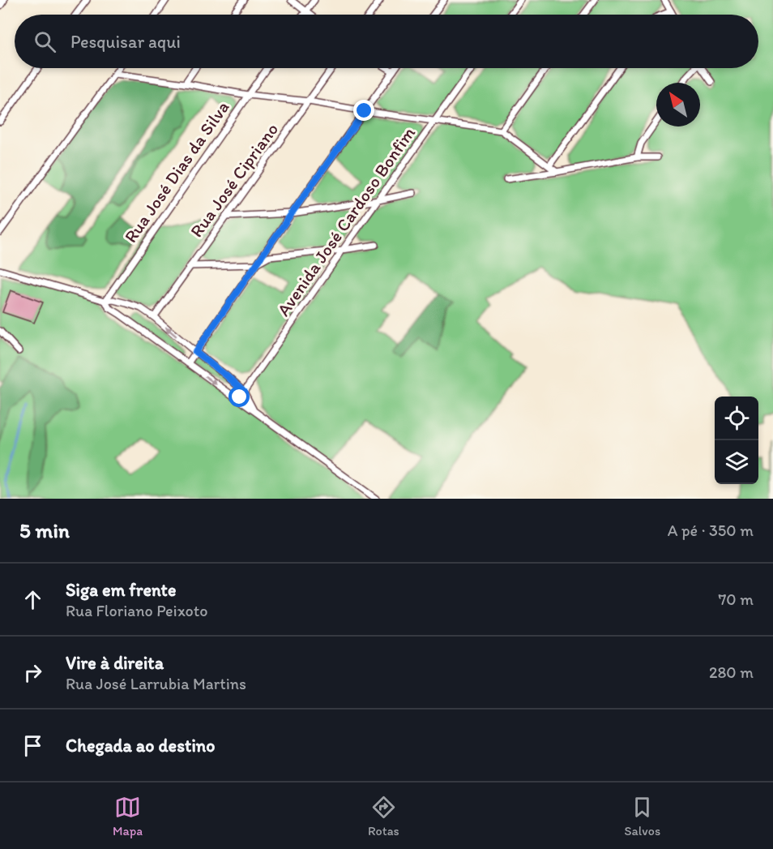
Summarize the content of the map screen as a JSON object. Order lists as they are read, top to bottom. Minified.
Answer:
{"streets":{"street":["Rua José Dias da Silva","Rua José Cipriano","Avenida José Cardoso Bonfim"]},"north":"top left","page":{"search":"Pesquisar aqui","heading":["5 min","A pé · 350 m"],"list":[["Siga em frente","Rua Floriano Peixoto","70 m"],["Vire à direita","Rua José Larrubia Martins","280 m"],"Chegada ao destino"],"nav":["Mapa","Rotas","Salvos"]}}
